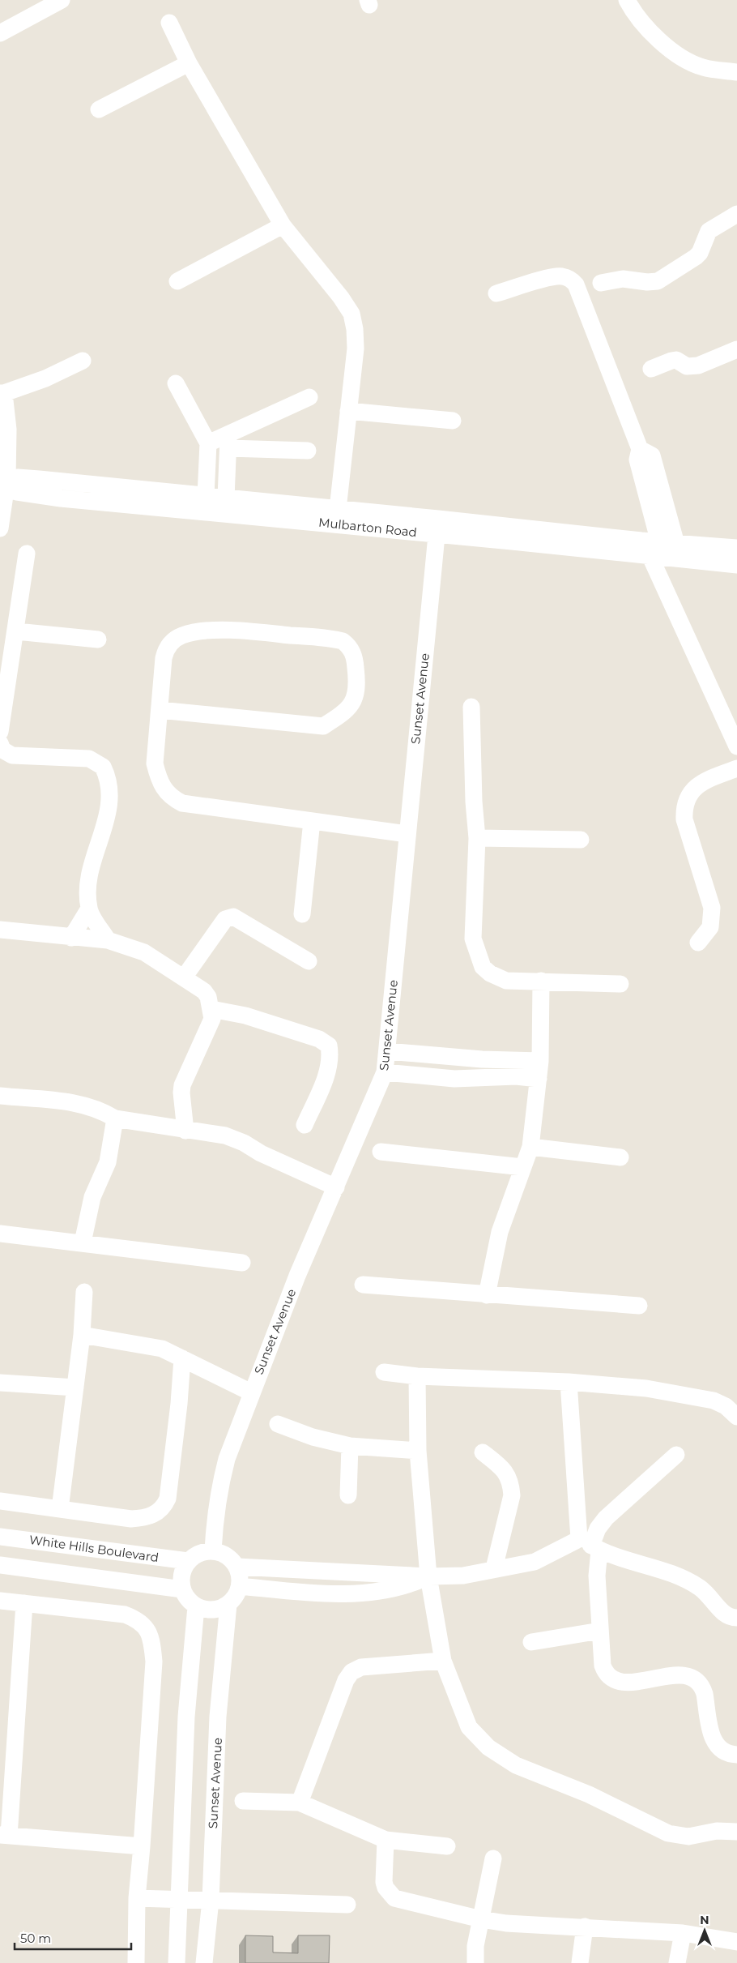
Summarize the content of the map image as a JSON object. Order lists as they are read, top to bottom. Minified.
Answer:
{"streets":{"street":["Mulbarton Road","Sunset Avenue","White Hills Boulevard"]},"crossings":[["Mulbarton Road","Sunset Avenue"],["Sunset Avenue","White Hills Boulevard"]],"scale_bar":"50 m","north":"top"}
